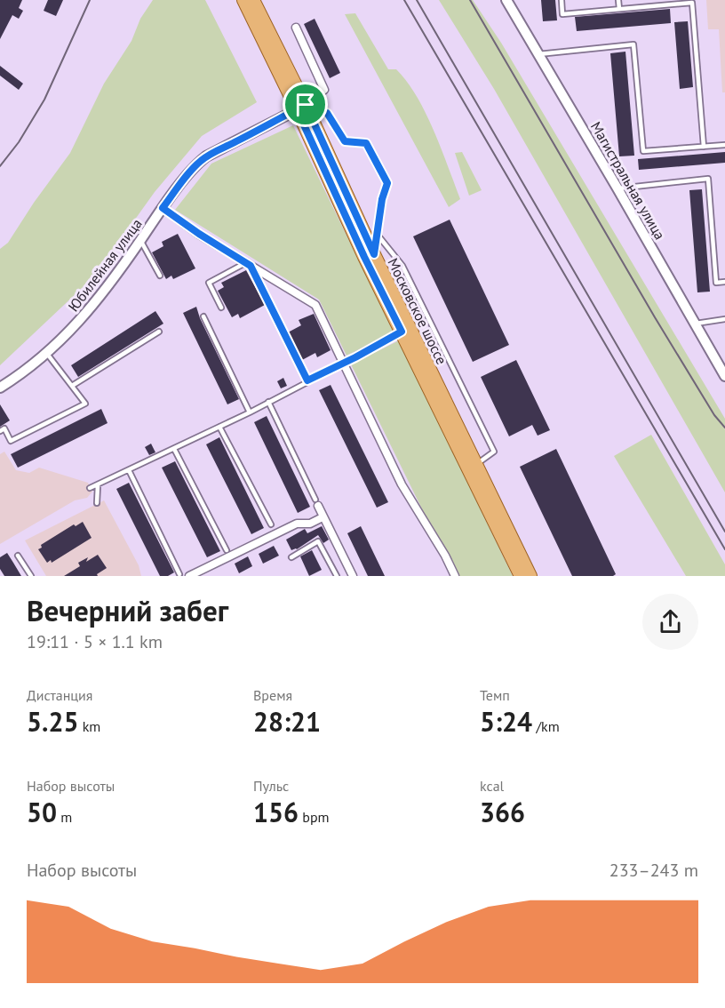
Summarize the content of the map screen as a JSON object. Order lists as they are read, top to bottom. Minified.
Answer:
{"streets":{"main road":["Московское шоссе"],"street":["Магистральная улица","Юбилейная улица"]},"crossings":[["Юбилейная улица","Московское шоссе"]],"page":{"heading":["Вечерний забег","19:11 · 5 × 1.1 km"],"stats":[["Дистанция","5.25 km"],["Время","28:21"],["Темп","5:24 /km"],["Набор высоты","50 m"],["Пульс","156 bpm"],["kcal","366"]],"chart":["Набор высоты","233–243 m"]}}
